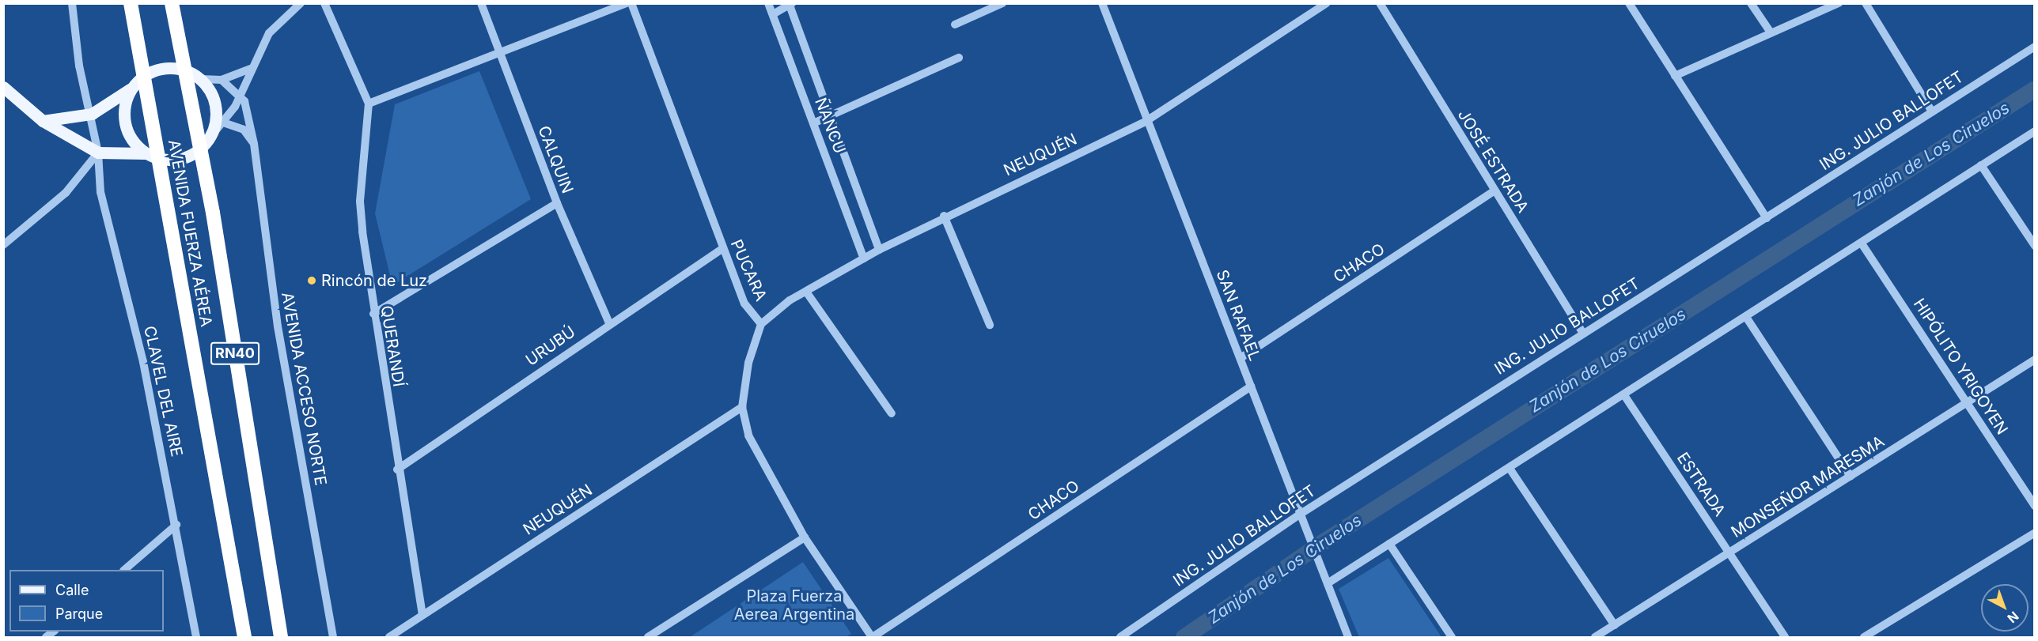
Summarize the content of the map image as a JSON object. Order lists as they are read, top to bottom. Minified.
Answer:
{"streets":{"highway":["AVENIDA FUERZA AÉREA","RN40"],"street":["ING. JULIO BALLOFET","ÑANCU","NEUQUÉN","CALQUIN","JOSÉ ESTRADA","CHACO","PUCARA","SAN RAFAEL","QUERANDÍ","URUBÚ","HIPÓLITO YRIGOYEN","AVENIDA ACCESO NORTE","CLAVEL DEL AIRE","ESTRADA","MONSEÑOR MARESMA"]},"crossings":[["ING. JULIO BALLOFET","JOSÉ ESTRADA"],["ING. JULIO BALLOFET","SAN RAFAEL"],["ÑANCU","NEUQUÉN"],["NEUQUÉN","PUCARA"],["NEUQUÉN","SAN RAFAEL"],["NEUQUÉN","QUERANDÍ"],["CALQUIN","URUBÚ"],["JOSÉ ESTRADA","CHACO"],["CHACO","PUCARA"],["CHACO","SAN RAFAEL"],["PUCARA","URUBÚ"],["QUERANDÍ","URUBÚ"],["HIPÓLITO YRIGOYEN","MONSEÑOR MARESMA"],["ESTRADA","MONSEÑOR MARESMA"]],"water":["Zanjón de Los Ciruelos"],"parks":["Plaza Fuerza Aerea Argentina"],"places":["Rincón de Luz"],"legend":["Calle","Parque"],"north":"bottom right"}
